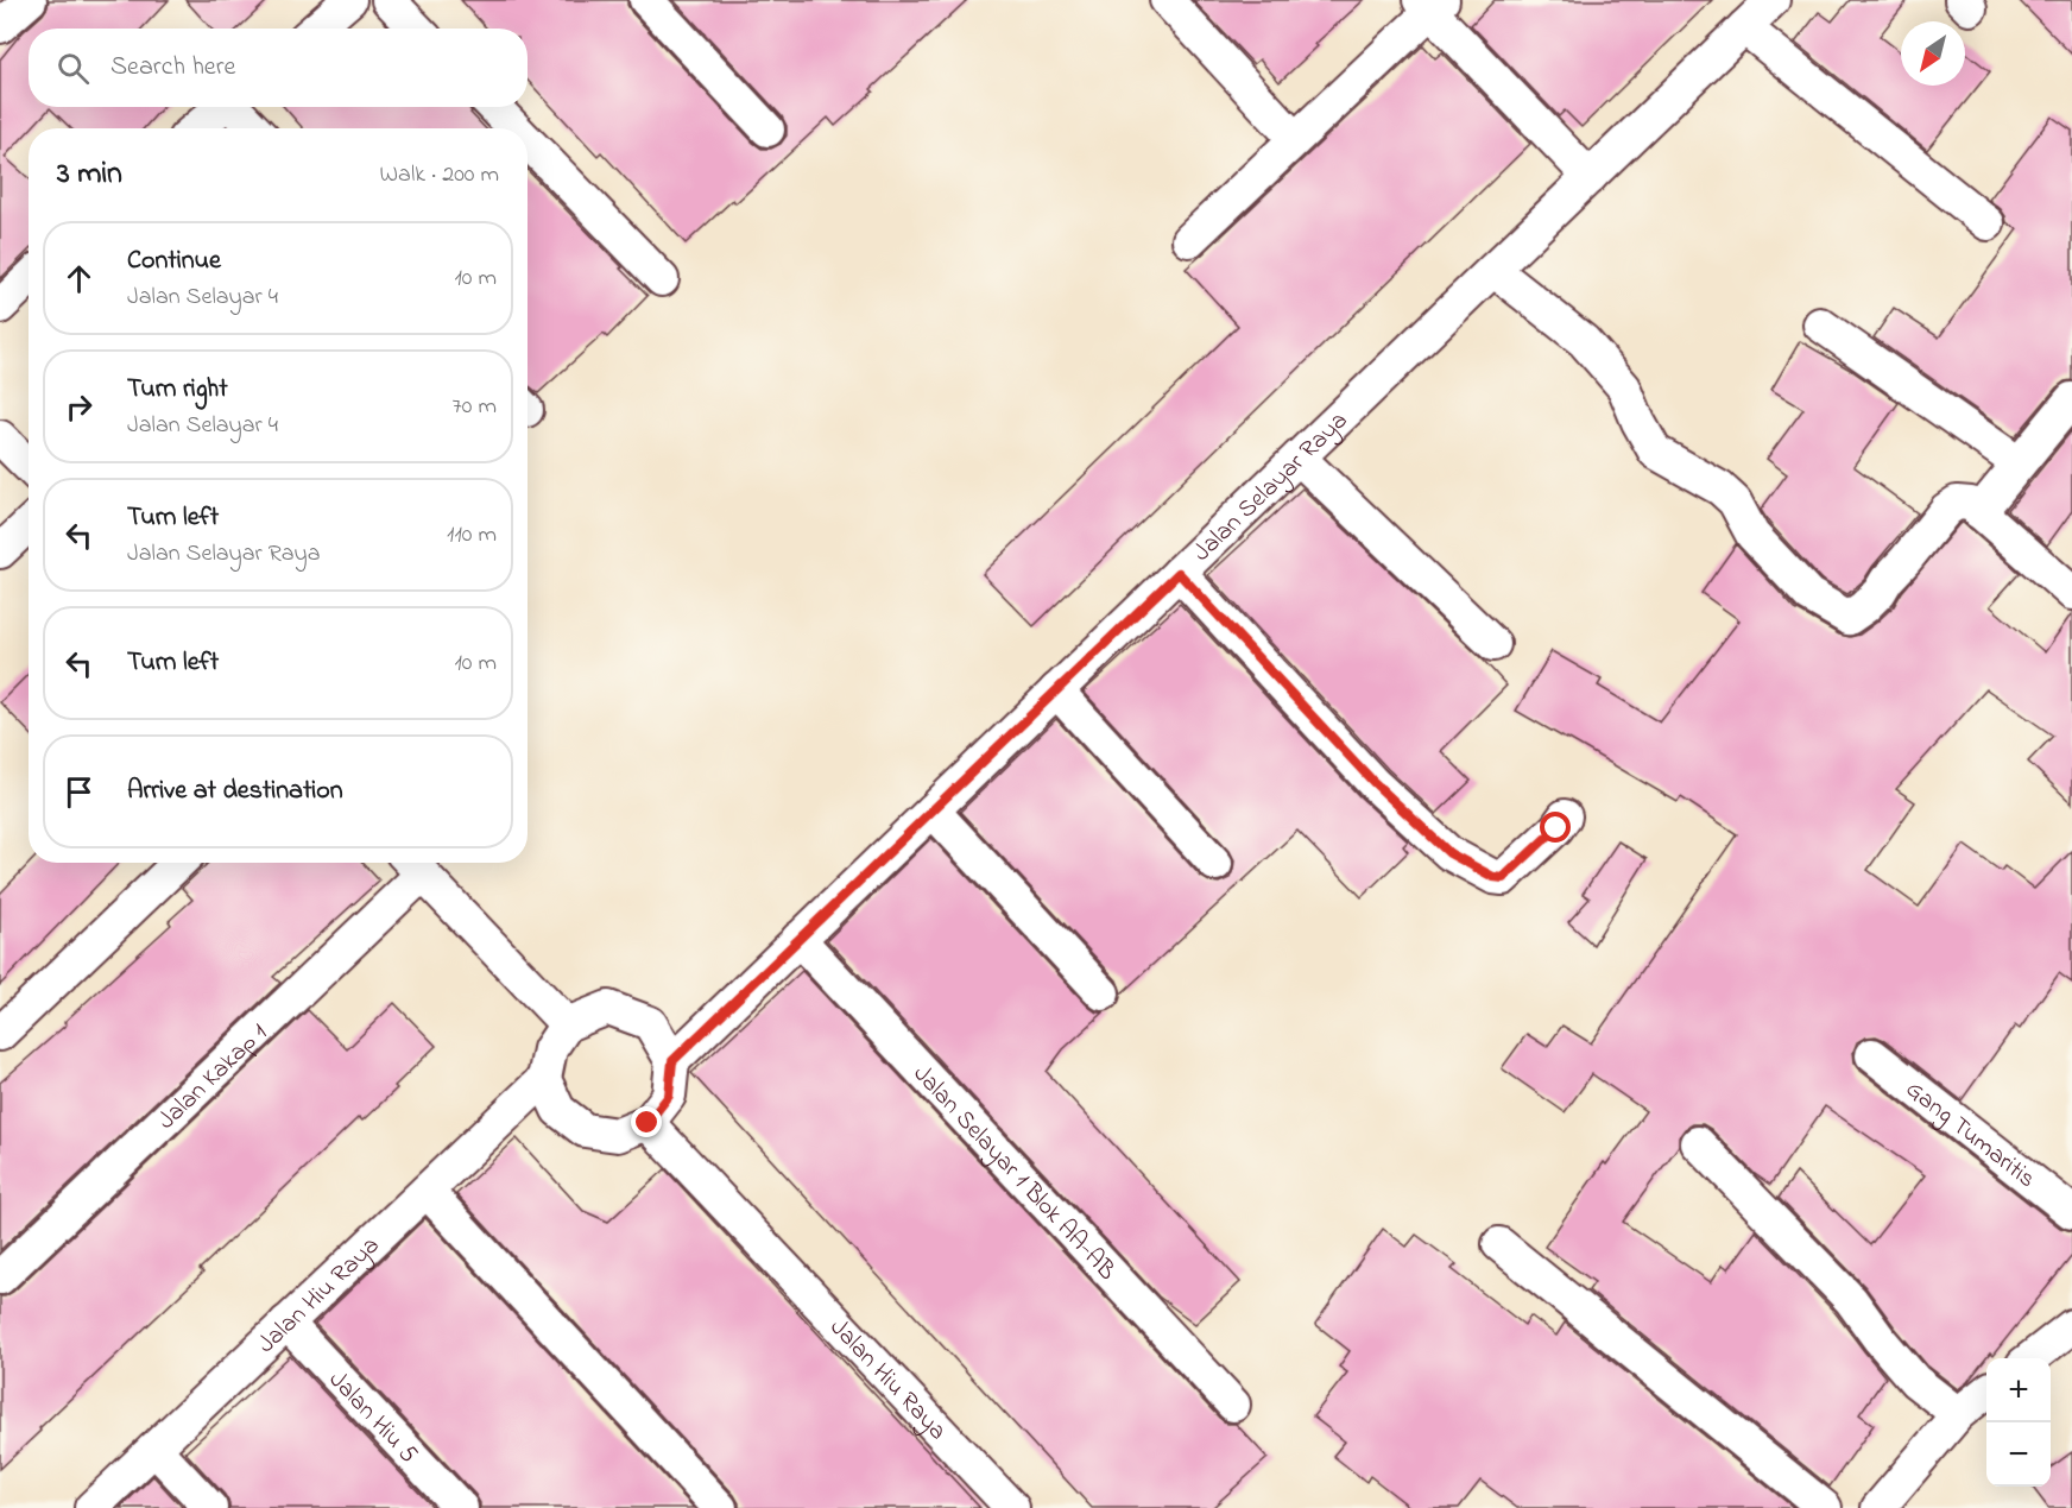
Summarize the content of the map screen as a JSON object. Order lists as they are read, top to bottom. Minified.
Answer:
{"streets":{"street":["Jalan Selayar Raya","Jalan Kakap 1","Gang Tumaritis","Jalan Selayar 1 Blok AA-AB","Jalan Hiu Raya","Jalan Hiu 5"]},"crossings":[["Jalan Selayar Raya","Jalan Selayar 1 Blok AA-AB"],["Jalan Selayar Raya","Jalan Hiu Raya"],["Jalan Hiu Raya","Jalan Hiu 5"]],"north":"bottom left","page":{"search":"Search here","heading":["3 min","Walk · 200 m"],"list":[["Continue","Jalan Selayar 4","10 m"],["Turn right","Jalan Selayar 4","70 m"],["Turn left","Jalan Selayar Raya","110 m"],["Turn left","10 m"],"Arrive at destination"],"map_buttons":["+","−"]}}
